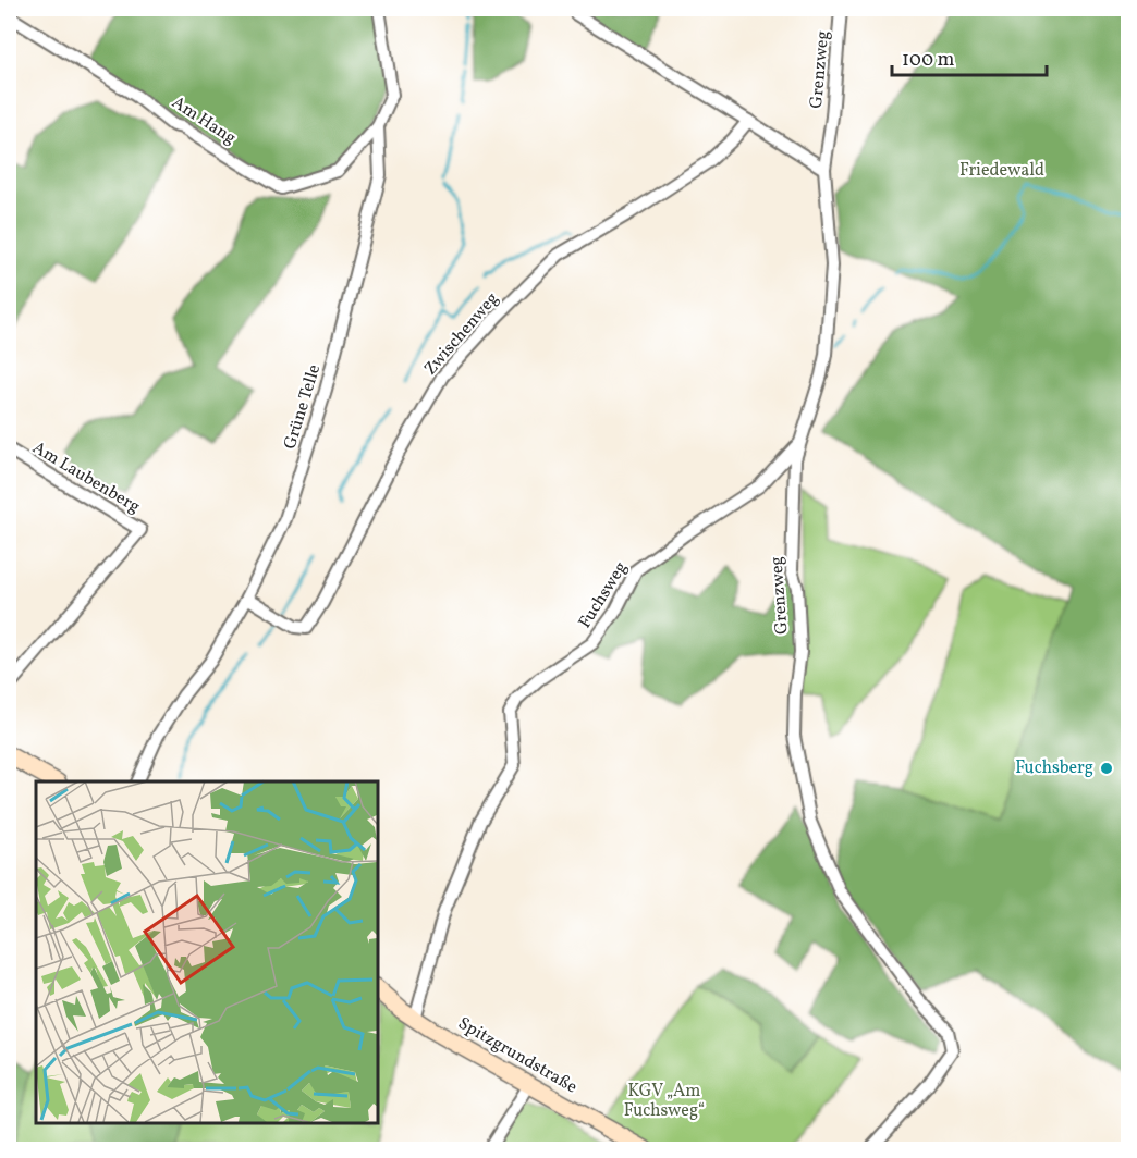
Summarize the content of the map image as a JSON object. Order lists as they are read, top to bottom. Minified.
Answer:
{"streets":{"street":["Grenzweg","Am Hang","Zwischenweg","Grüne Telle","Am Laubenberg","Fuchsweg","Spitzgrundstraße"]},"crossings":[["Grenzweg","Fuchsweg"],["Am Hang","Grüne Telle"],["Zwischenweg","Grüne Telle"],["Fuchsweg","Spitzgrundstraße"]],"parks":["Friedewald","KGV „Am Fuchsweg“"],"places":["Fuchsberg"],"scale_bar":"100 m"}
